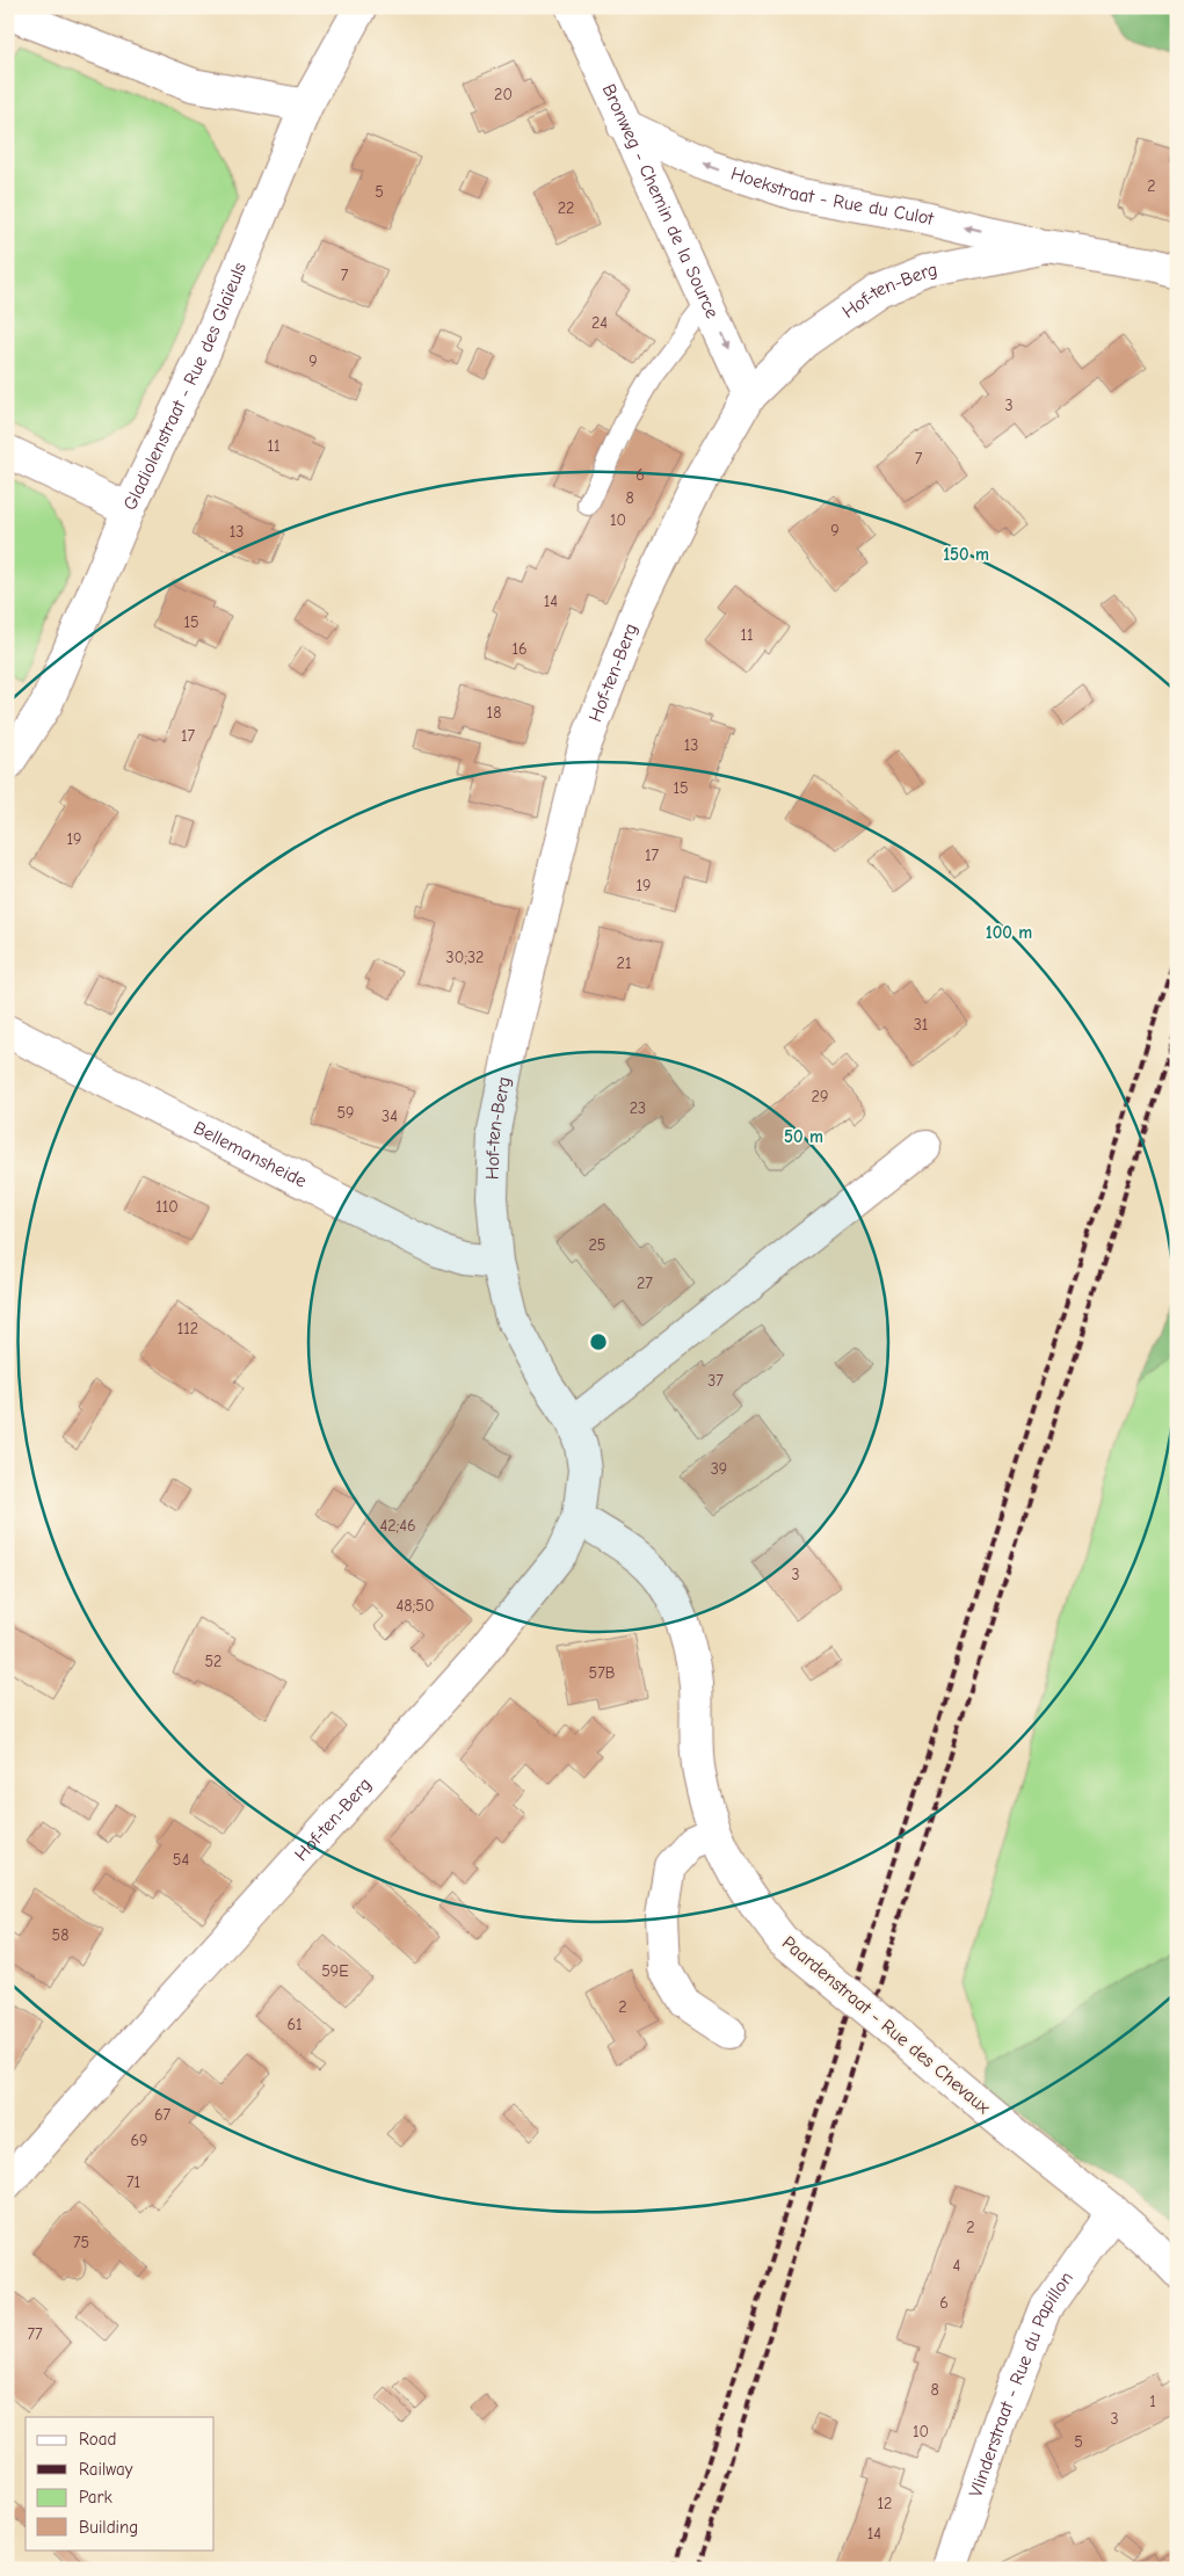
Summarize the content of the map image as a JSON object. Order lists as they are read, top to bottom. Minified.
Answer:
{"streets":{"street":["Hoekstraat - Rue du Culot","Bronweg - Chemin de la Source","Hof-ten-Berg","Gladiolenstraat - Rue des Glaïeuls","Bellemansheide","Paardenstraat - Rue des Chevaux","Vlinderstraat - Rue du Papillon"]},"crossings":[["Hoekstraat - Rue du Culot","Bronweg - Chemin de la Source"],["Hoekstraat - Rue du Culot","Hof-ten-Berg"],["Bronweg - Chemin de la Source","Hof-ten-Berg"],["Hof-ten-Berg","Bellemansheide"],["Hof-ten-Berg","Paardenstraat - Rue des Chevaux"],["Paardenstraat - Rue des Chevaux","Vlinderstraat - Rue du Papillon"]],"one_way":["Hoekstraat - Rue du Culot"],"house_numbers":["20","2","5","22","7","24","9","3","11","7","6","8","10","9","13","14","15","11","16","18","17","13","15","19","17","19","30;32","21","31","29","23","59","34","110","25","27","112","37","39","42;46","3","48;50","52","57B","54","58","59E","2","61","67","69","71","2","75","4","6","77","8","1","3","10","5","12","14"],"legend":["Road","Railway","Park","Building"],"rings":["150 m","100 m","50 m"]}
